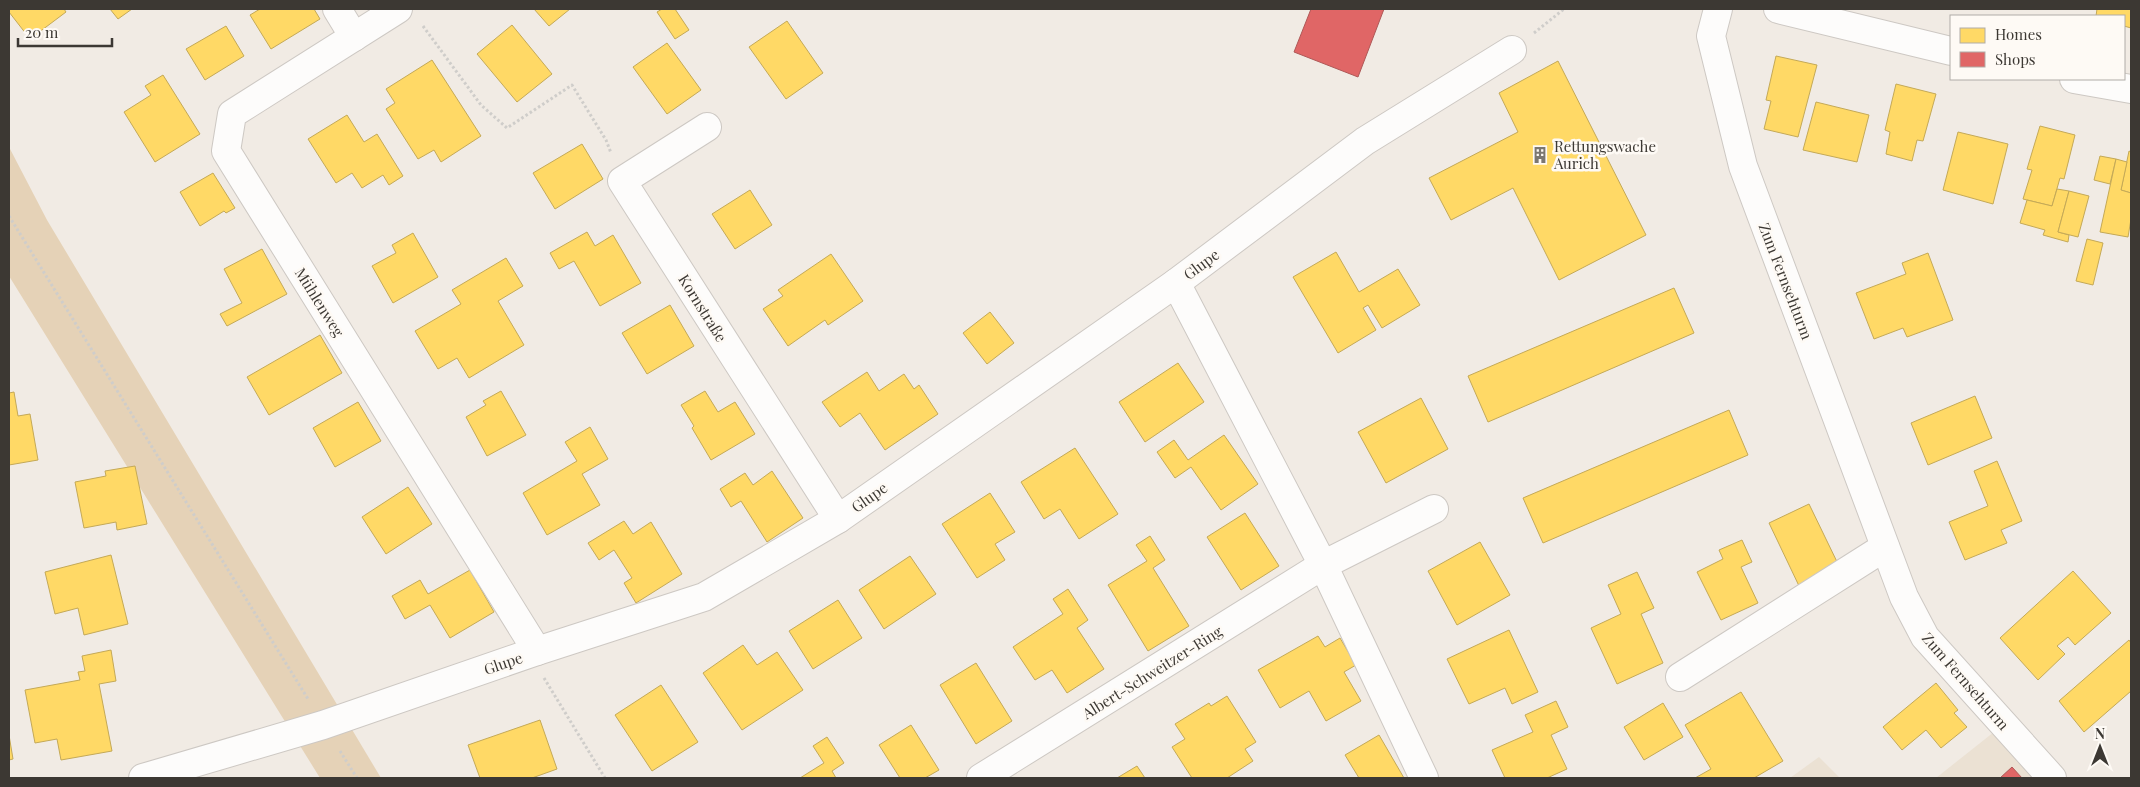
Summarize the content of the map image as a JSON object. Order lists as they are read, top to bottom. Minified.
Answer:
{"streets":{"street":["Glupe","Zum Fernsehturm","Mühlenweg","Kornstraße","Albert-Schweitzer-Ring"]},"crossings":[["Glupe","Mühlenweg"],["Glupe","Kornstraße"]],"places":{"building":["Rettungswache Aurich"]},"legend":["Homes","Shops"],"scale_bar":"20 m","north":"top"}
